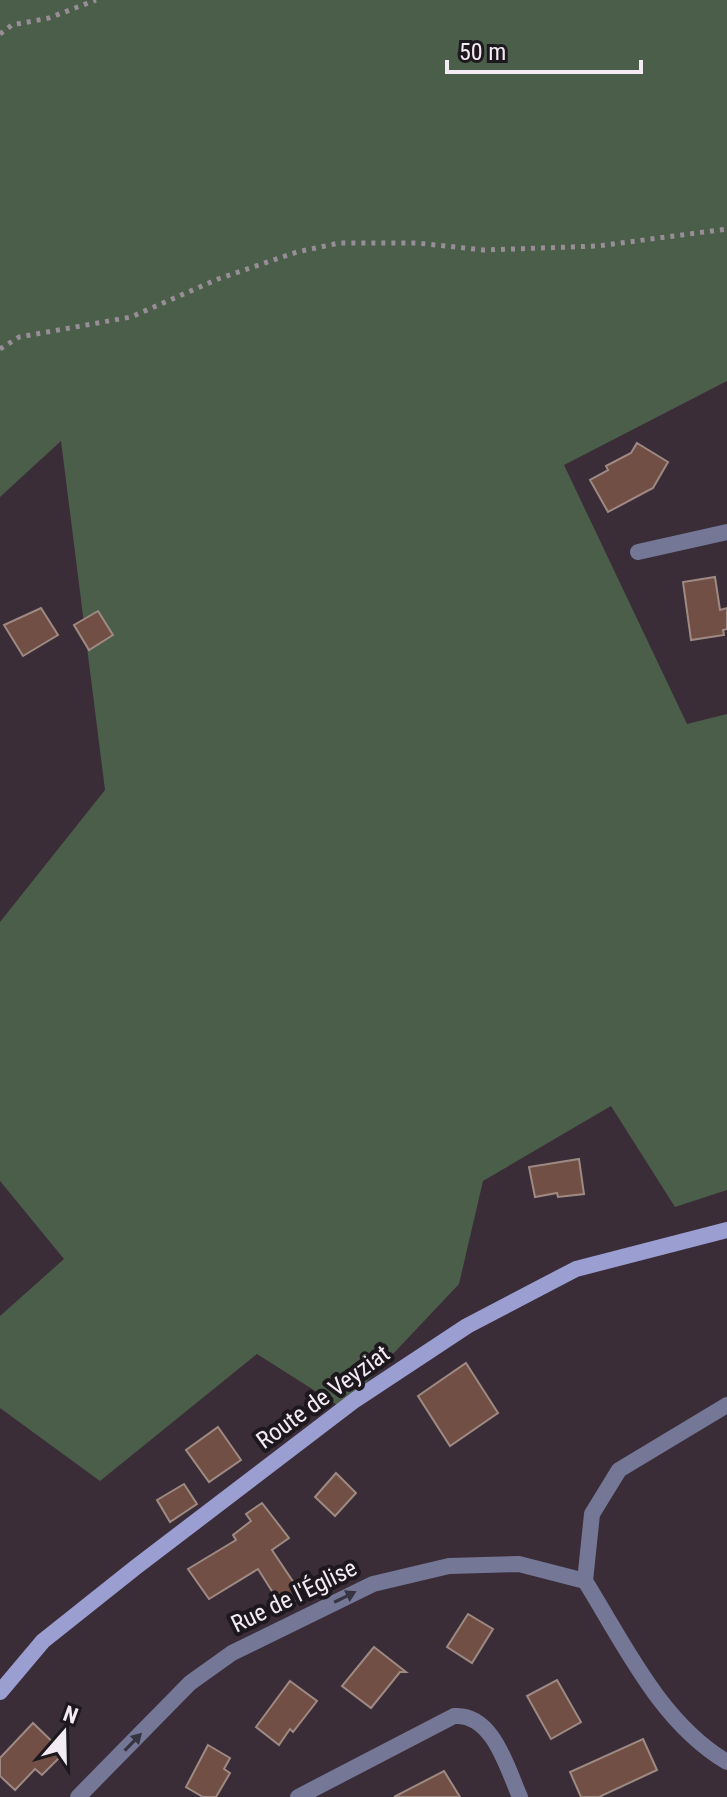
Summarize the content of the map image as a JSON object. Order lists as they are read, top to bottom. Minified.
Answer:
{"streets":{"street":["Route de Veyziat","Rue de l'Église"]},"one_way":["Rue de l'Église"],"scale_bar":"50 m","north":"top"}
